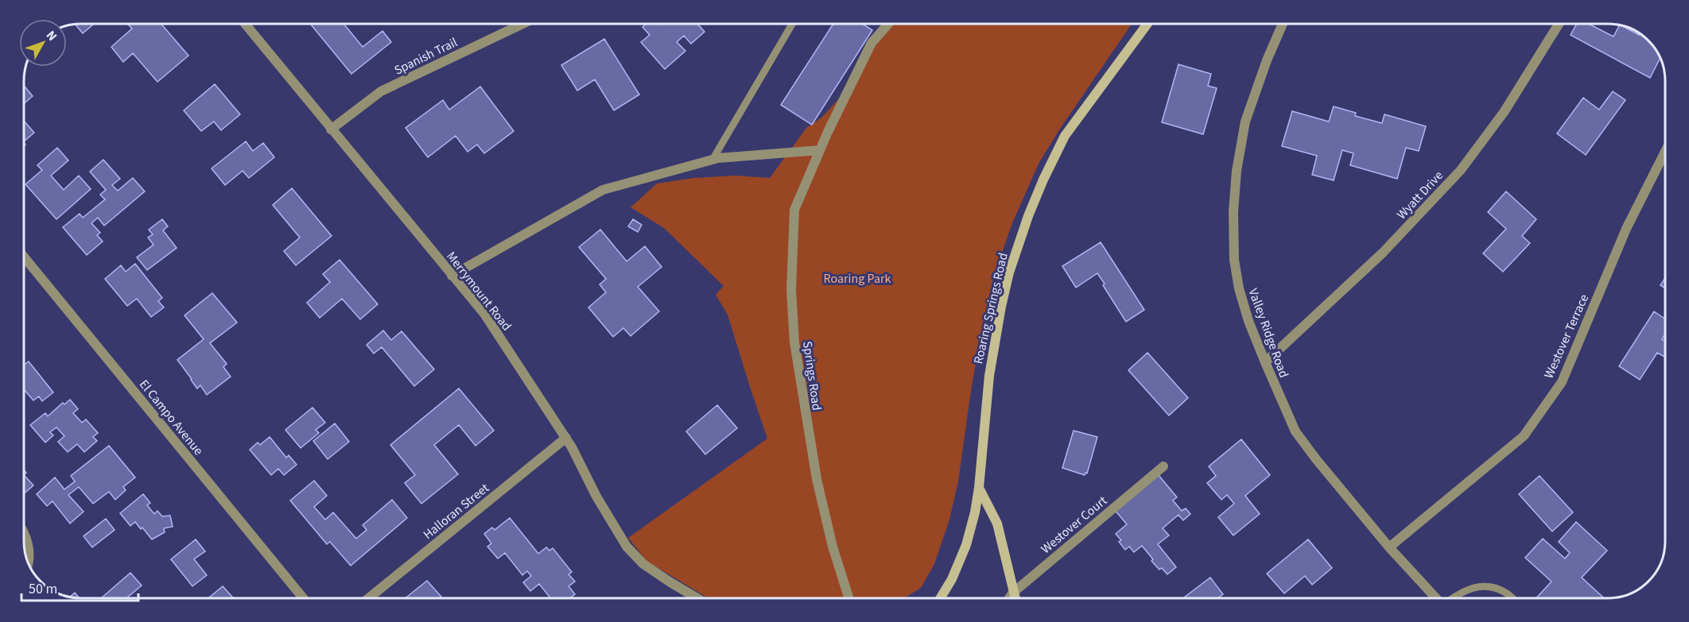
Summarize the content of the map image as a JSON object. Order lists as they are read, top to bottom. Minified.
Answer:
{"streets":{"street":["Spanish Trail","Wyatt Drive","Merrymount Road","Roaring Springs Road","Valley Ridge Road","Westover Terrace","Springs Road","El Campo Avenue","Halloran Street","Westover Court"]},"crossings":[["Spanish Trail","Merrymount Road"],["Wyatt Drive","Valley Ridge Road"],["Merrymount Road","Halloran Street"],["Valley Ridge Road","Westover Terrace"]],"parks":["Roaring Park"],"scale_bar":"50 m","north":"top right"}
